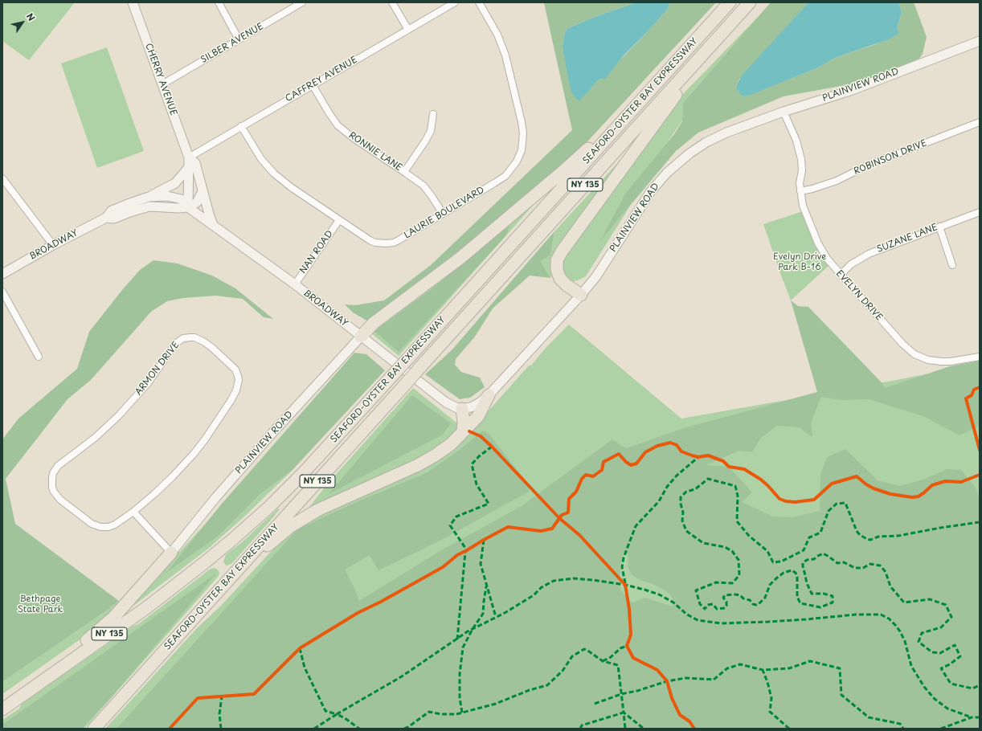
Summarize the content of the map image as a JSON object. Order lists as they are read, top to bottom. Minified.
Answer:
{"streets":{"highway":["SEAFORD-OYSTER BAY EXPRESSWAY","NY 135"],"main road":["CHERRY AVENUE","PLAINVIEW ROAD","BROADWAY"],"street":["SILBER AVENUE","CAFFREY AVENUE","RONNIE LANE","ROBINSON DRIVE","LAURIE BOULEVARD","SUZANE LANE","NAN ROAD","EVELYN DRIVE","ARMON DRIVE"]},"crossings":[["SILBER AVENUE","CHERRY AVENUE"],["CHERRY AVENUE","CAFFREY AVENUE"],["CHERRY AVENUE","BROADWAY"],["CAFFREY AVENUE","RONNIE LANE"],["CAFFREY AVENUE","LAURIE BOULEVARD"],["PLAINVIEW ROAD","BROADWAY"],["PLAINVIEW ROAD","EVELYN DRIVE"],["RONNIE LANE","LAURIE BOULEVARD"],["ROBINSON DRIVE","EVELYN DRIVE"],["LAURIE BOULEVARD","NAN ROAD"],["SUZANE LANE","EVELYN DRIVE"],["BROADWAY","NAN ROAD"]],"parks":["Evelyn Drive Park B-16","Bethpage State Park"],"north":"top right"}
